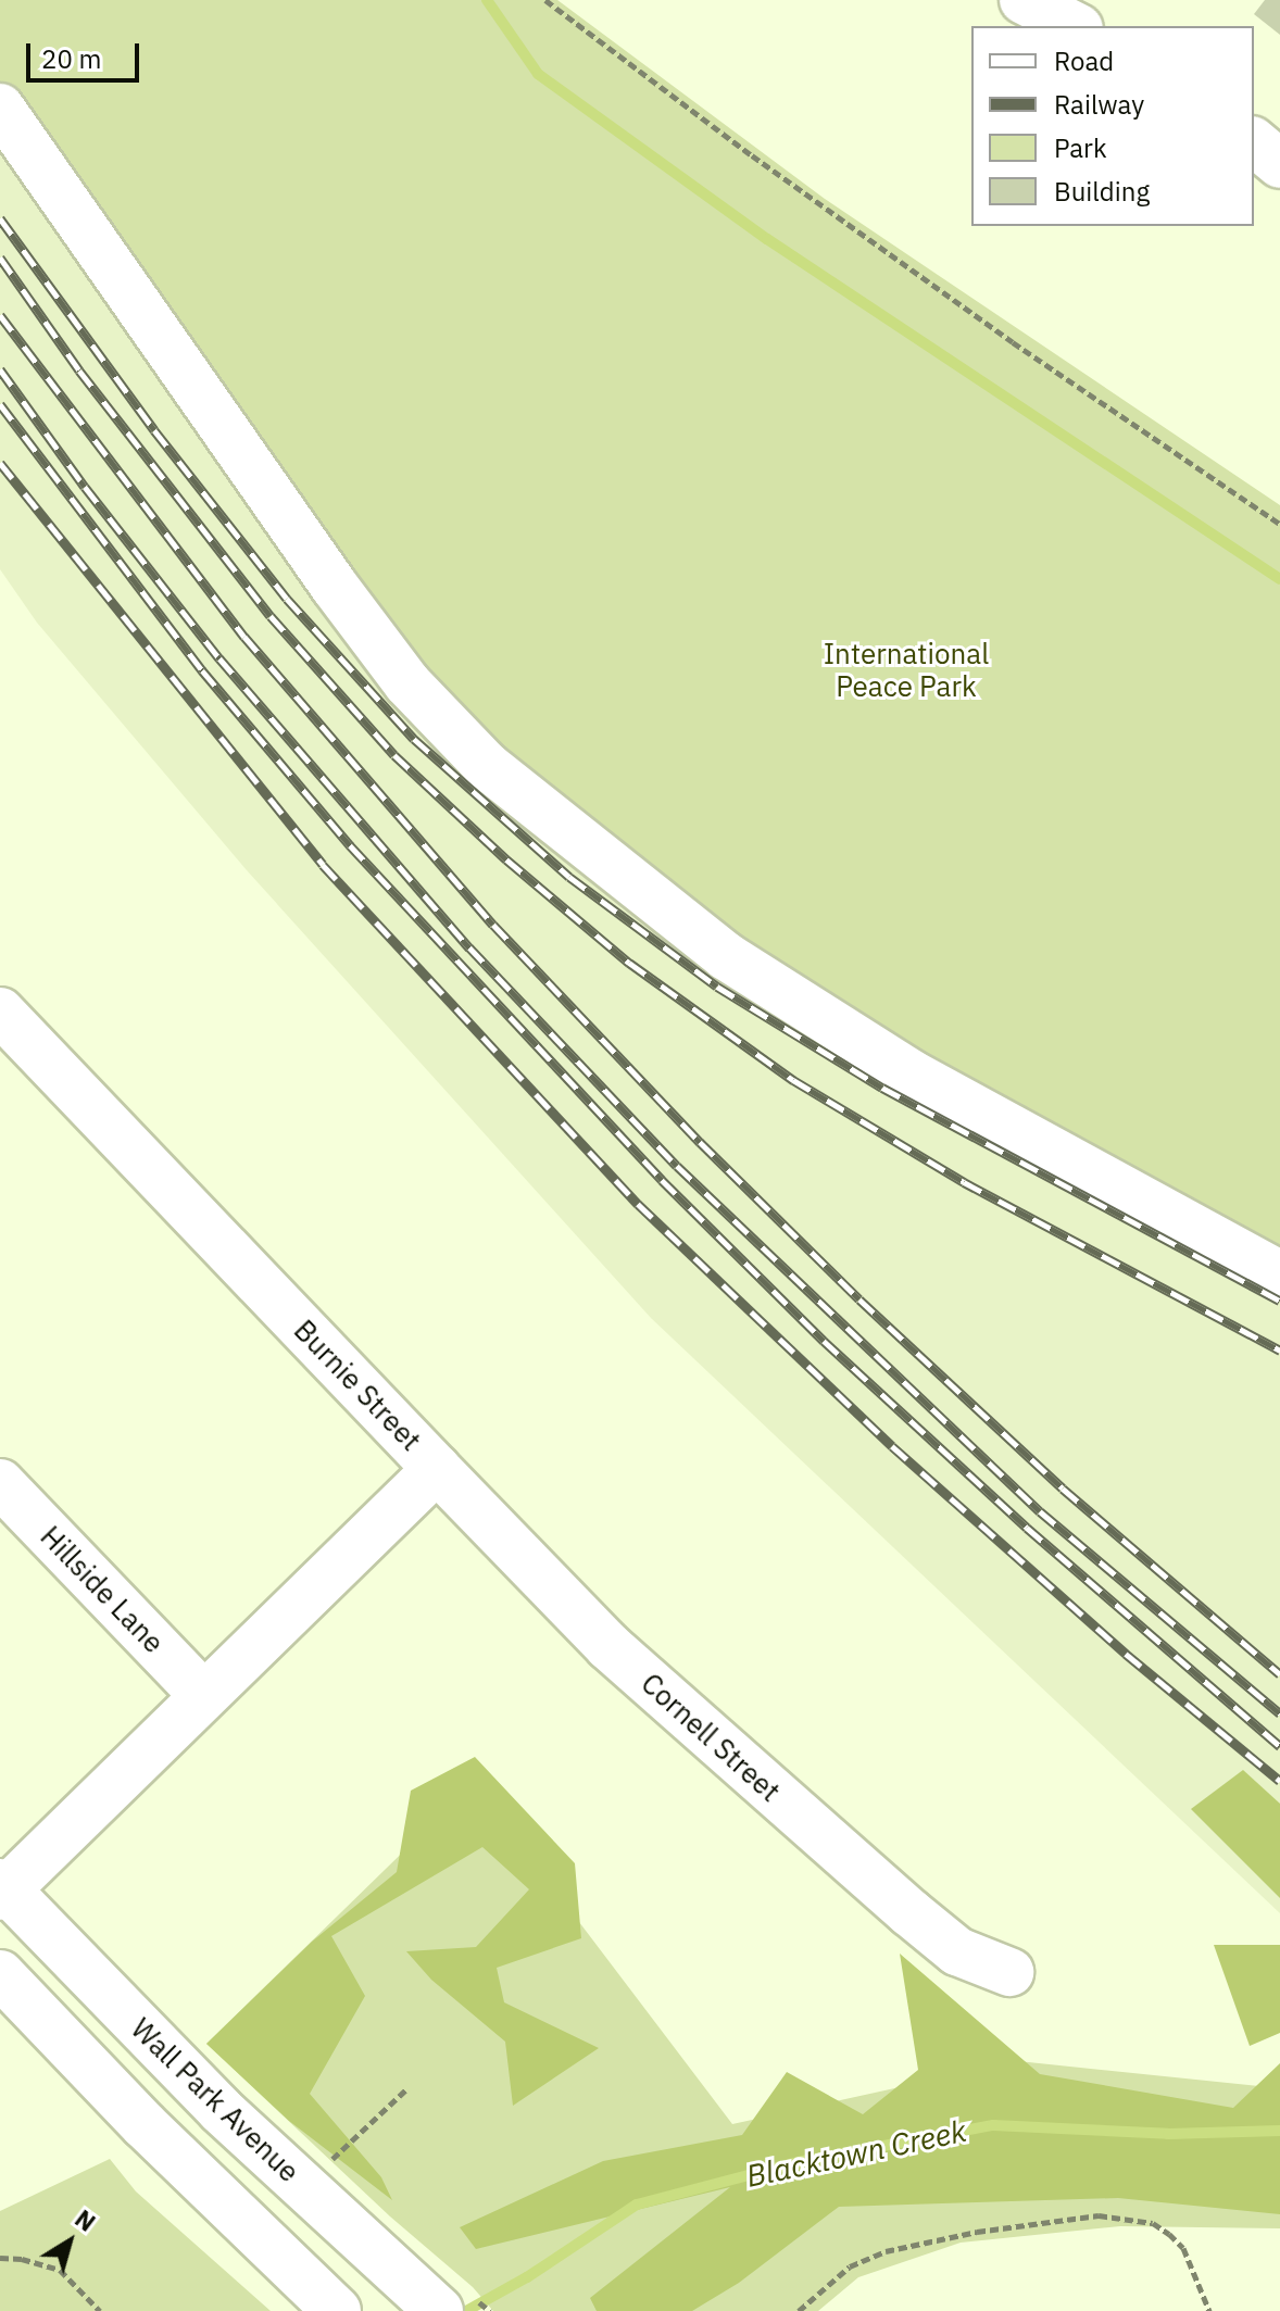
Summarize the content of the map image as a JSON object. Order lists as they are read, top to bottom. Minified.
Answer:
{"streets":{"street":["Burnie Street","Hillside Lane","Cornell Street","Wall Park Avenue"]},"crossings":[["Burnie Street","Hillside Lane"],["Burnie Street","Cornell Street"],["Burnie Street","Wall Park Avenue"]],"water":["Blacktown Creek"],"parks":["International Peace Park"],"legend":["Road","Railway","Park","Building"],"scale_bar":"20 m","north":"top right"}
